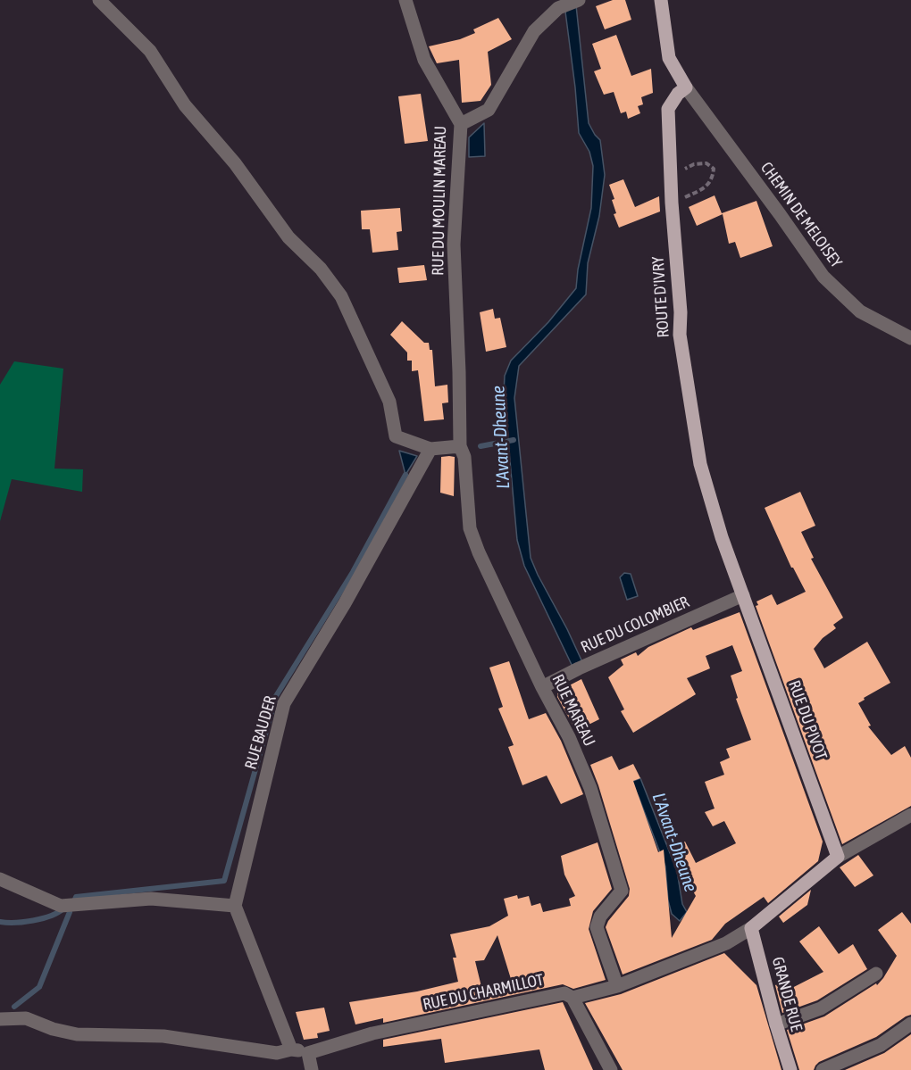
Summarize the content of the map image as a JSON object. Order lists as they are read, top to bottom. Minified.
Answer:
{"streets":{"main road":["ROUTE D'IVRY","RUE DU PIVOT","GRANDE RUE"],"street":["RUE DU MOULIN MAREAU","CHEMIN DE MELOISEY","RUE DU COLOMBIER","RUE MAREAU","RUE BAUDER","RUE DU CHARMILLOT"]},"crossings":[["RUE DU MOULIN MAREAU","RUE MAREAU"],["CHEMIN DE MELOISEY","ROUTE D'IVRY"],["ROUTE D'IVRY","RUE DU COLOMBIER"],["ROUTE D'IVRY","RUE DU PIVOT"],["RUE DU COLOMBIER","RUE MAREAU"],["RUE DU COLOMBIER","RUE DU PIVOT"],["RUE MAREAU","RUE DU CHARMILLOT"],["RUE DU CHARMILLOT","GRANDE RUE"]],"water":["L'Avant-Dheune"]}
